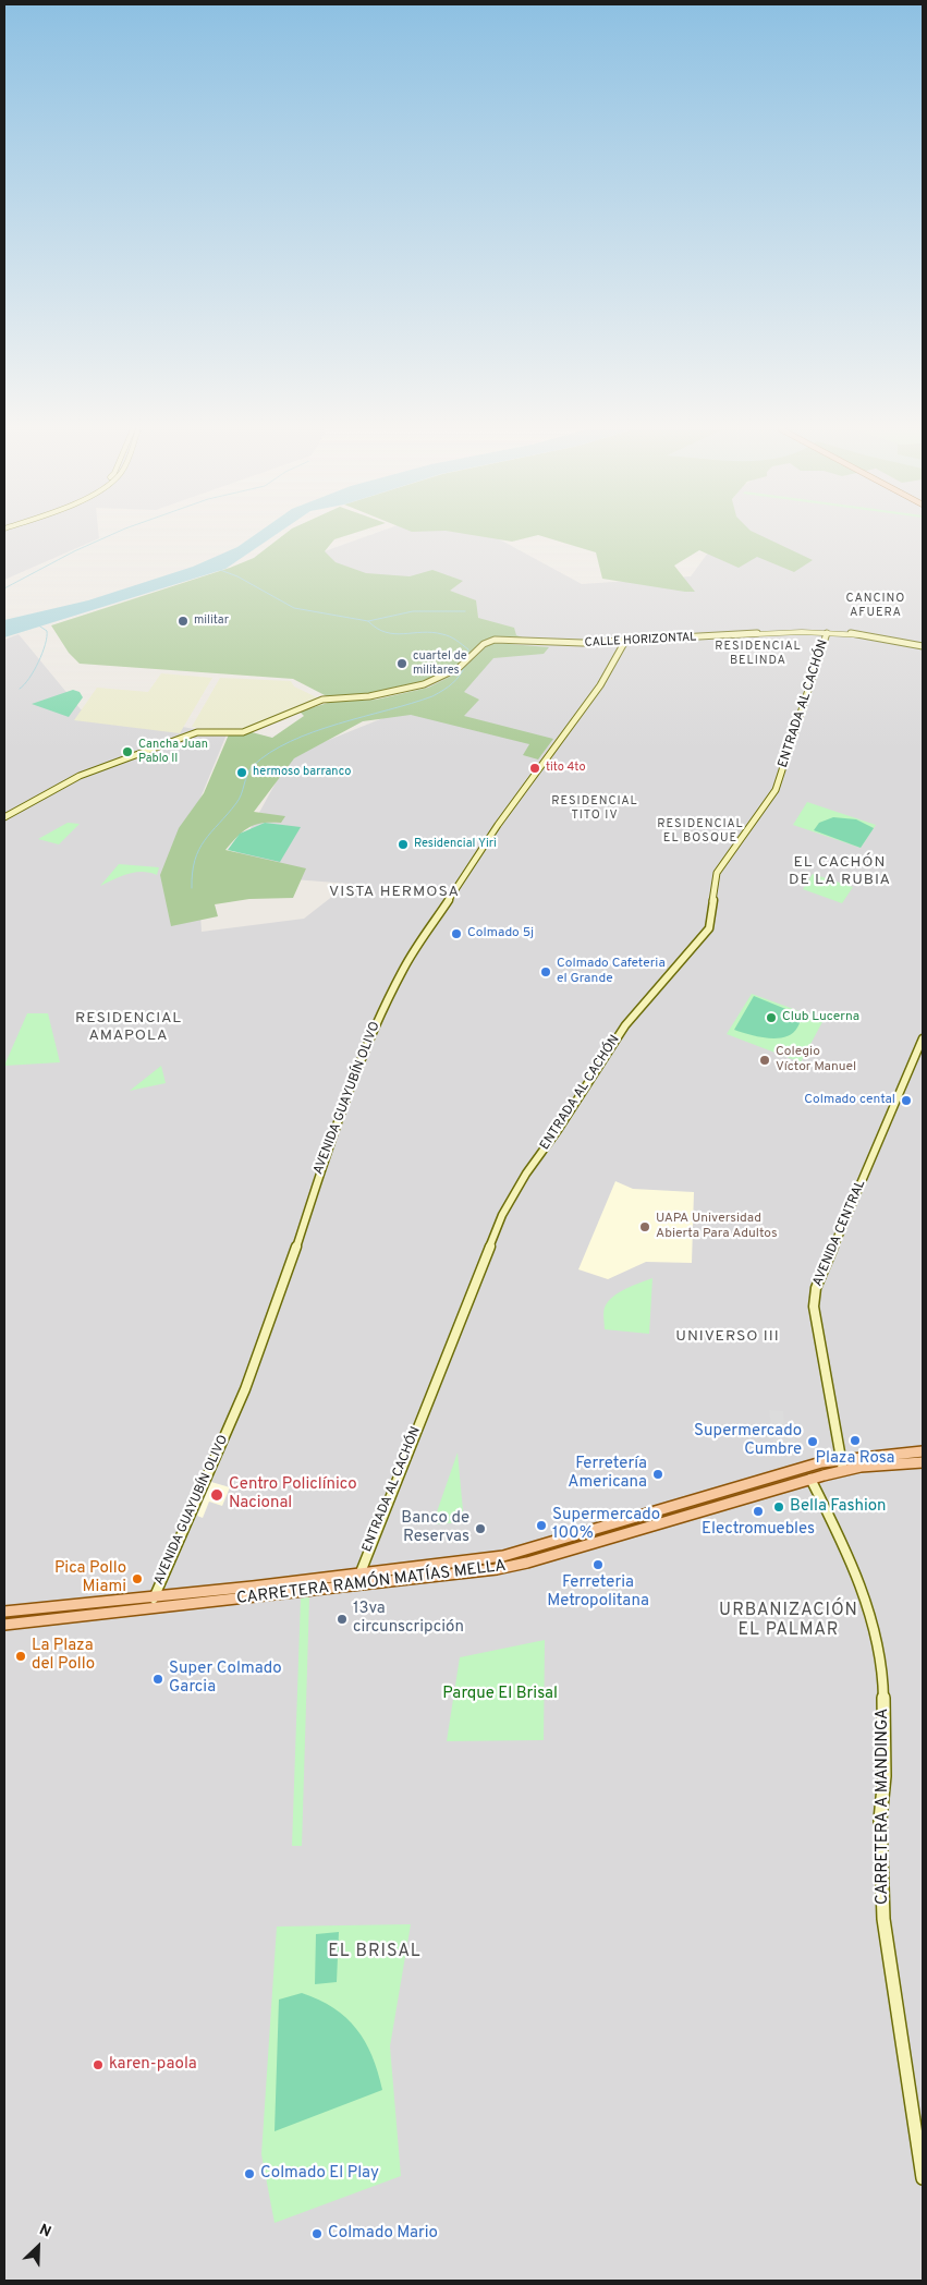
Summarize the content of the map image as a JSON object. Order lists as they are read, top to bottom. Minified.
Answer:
{"streets":{"main road":["CALLE HORIZONTAL","ENTRADA AL CACHÓN","AVENIDA GUAYUBÍN OLIVO","AVENIDA CENTRAL","CARRETERA RAMÓN MATÍAS MELLA","CARRETERA A MANDINGA"]},"crossings":[["CALLE HORIZONTAL","ENTRADA AL CACHÓN"],["CALLE HORIZONTAL","AVENIDA GUAYUBÍN OLIVO"],["ENTRADA AL CACHÓN","CARRETERA RAMÓN MATÍAS MELLA"],["AVENIDA GUAYUBÍN OLIVO","CARRETERA RAMÓN MATÍAS MELLA"],["AVENIDA CENTRAL","CARRETERA RAMÓN MATÍAS MELLA"],["CARRETERA RAMÓN MATÍAS MELLA","CARRETERA A MANDINGA"]],"districts":["CANCINO AFUERA","RESIDENCIAL BELINDA","RESIDENCIAL TITO IV","RESIDENCIAL EL BOSQUE","EL CACHÓN DE LA RUBIA","VISTA HERMOSA","RESIDENCIAL AMAPOLA","UNIVERSO III","URBANIZACIÓN EL PALMAR","EL BRISAL"],"parks":["Parque El Brisal"],"places":["militar","cuartel de militares","Cancha Juan Pablo II","tito 4to","hermoso barranco","Residencial Yiri","Colmado 5j","Colmado Cafeteria el Grande","Club Lucerna","Colegio Víctor Manuel","Colmado cental","UAPA Universidad Abierta Para Adultos","Plaza Rosa","Supermercado Cumbre","Ferretería Americana","Centro Policlínico Nacional","Bella Fashion","Electromuebles","Supermercado 100%","Banco de Reservas","Ferreteria Metropolitana","Pica Pollo Miami","13va circunscripción","La Plaza del Pollo","Super Colmado Garcia","karen-paola","Colmado El Play","Colmado Mario"],"north":"top right"}
